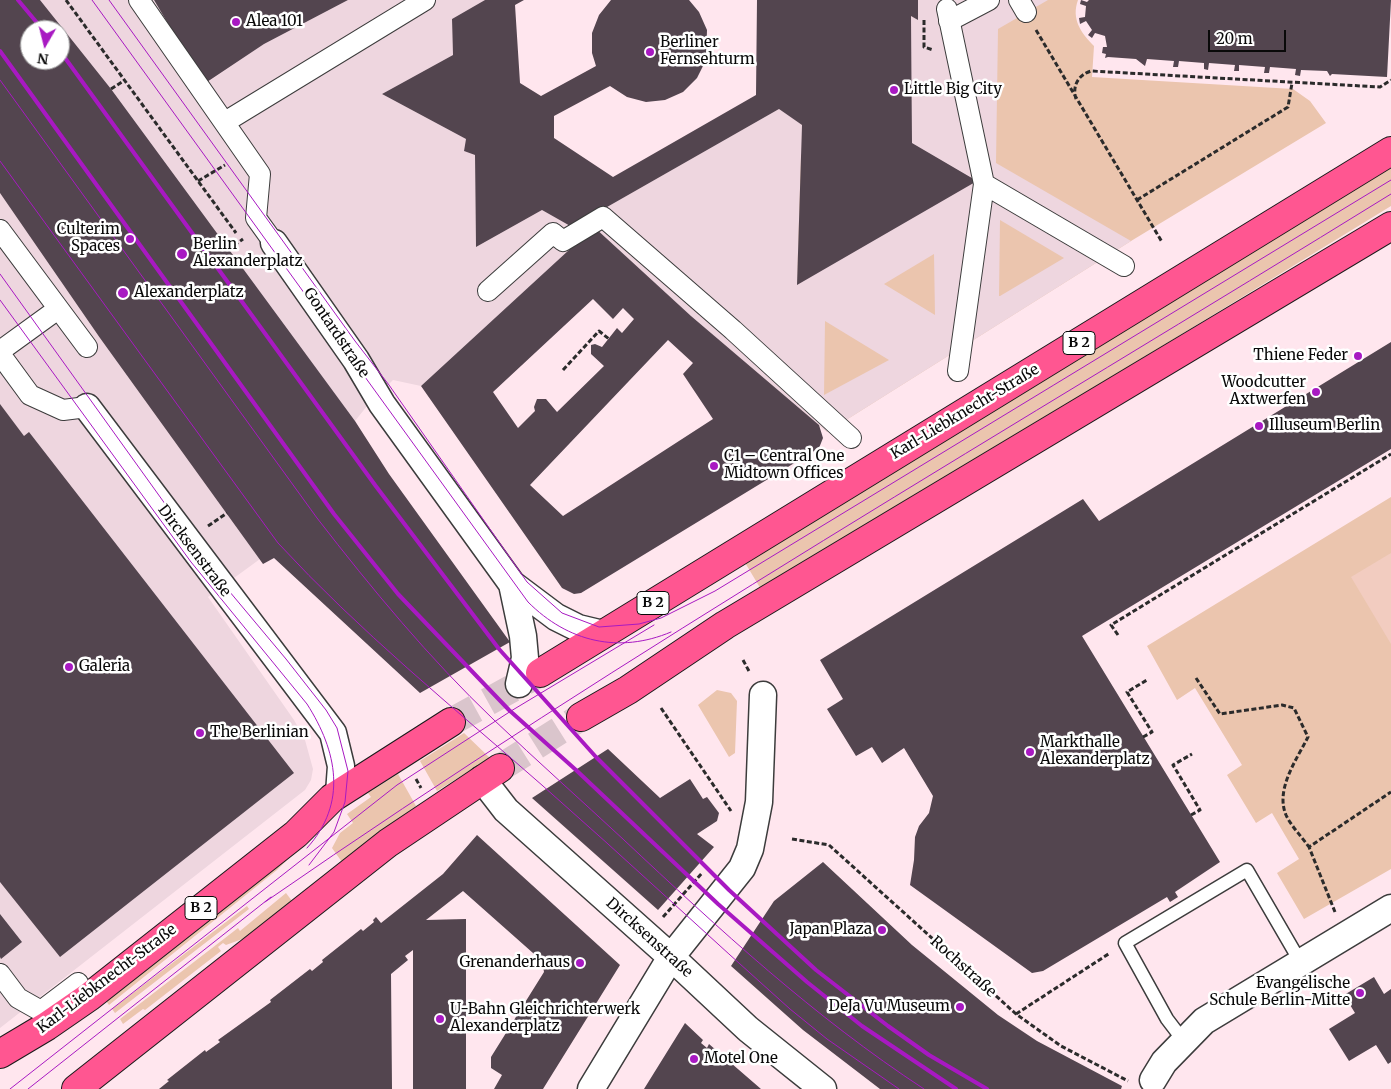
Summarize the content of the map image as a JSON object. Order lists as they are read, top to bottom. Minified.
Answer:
{"streets":{"main road":["B 2","Karl-Liebknecht-Straße"],"street":["Gontardstraße","Dircksenstraße"],"path":["Rochstraße"]},"crossings":[["Gontardstraße","Karl-Liebknecht-Straße"],["Karl-Liebknecht-Straße","Dircksenstraße"]],"places":["Alea 101","Berliner Fernsehturm","Little Big City","Culterim Spaces","Berlin Alexanderplatz","Alexanderplatz","Thiene Feder","Woodcutter Axtwerfen","Illuseum Berlin","C1 – Central One Midtown Offices","Galeria","The Berlinian","Markthalle Alexanderplatz","Japan Plaza","Grenanderhaus","Evangelische Schule Berlin-Mitte","DeJa Vu Museum","U-Bahn Gleichrichterwerk Alexanderplatz","Motel One"],"scale_bar":"20 m","north":"bottom"}
